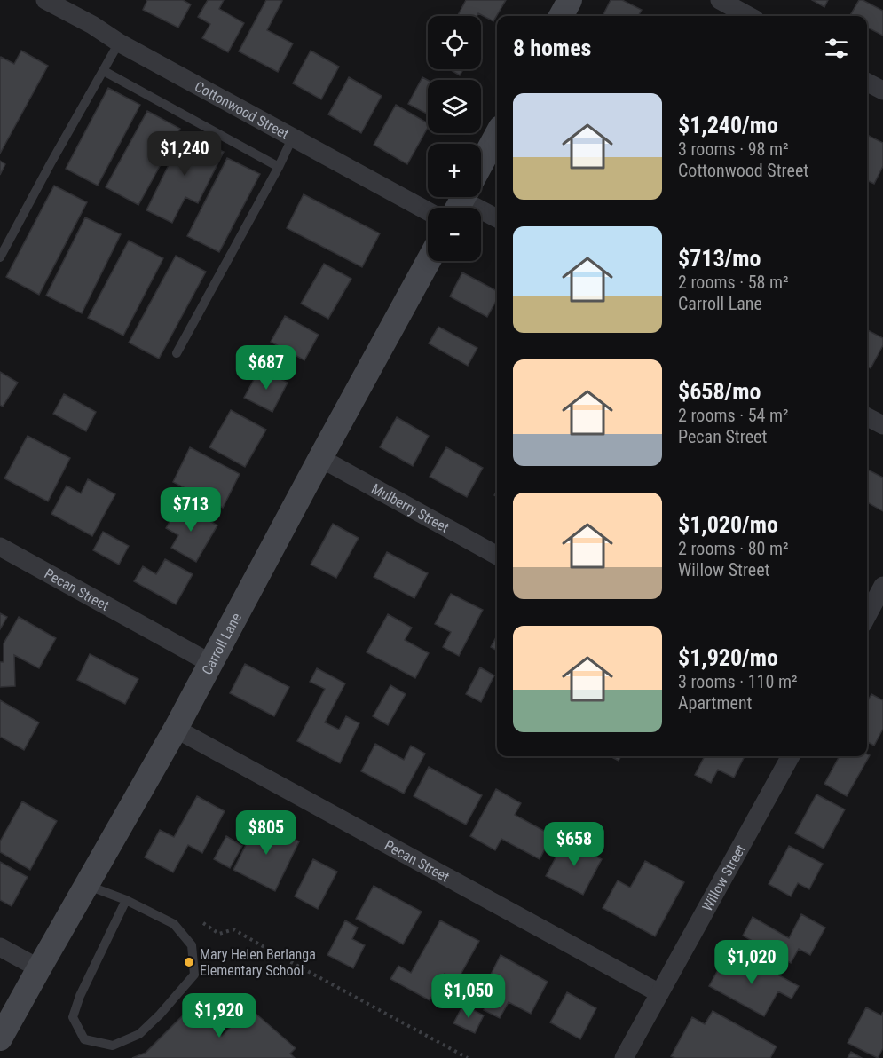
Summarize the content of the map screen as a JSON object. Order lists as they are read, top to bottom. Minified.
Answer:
{"streets":{"street":["Cottonwood Street","Mulberry Street","Pecan Street","Carroll Lane","Willow Street"]},"crossings":[["Mulberry Street","Carroll Lane"],["Pecan Street","Carroll Lane"],["Pecan Street","Willow Street"]],"places":["Mary Helen Berlanga Elementary School"],"page":{"map_buttons":["+","−"],"heading":"8 homes","list":[{"name":"$1,240/mo","note":"3 rooms · 98 m² · Cottonwood Street"},{"name":"$713/mo","note":"2 rooms · 58 m² · Carroll Lane"},{"name":"$658/mo","note":"2 rooms · 54 m² · Pecan Street"},{"name":"$1,020/mo","note":"2 rooms · 80 m² · Willow Street"},{"name":"$1,920/mo","note":"3 rooms · 110 m² · Apartment"}],"price":["$1,240","$687","$713","$805","$658","$1,020","$1,050","$1,920"]}}
